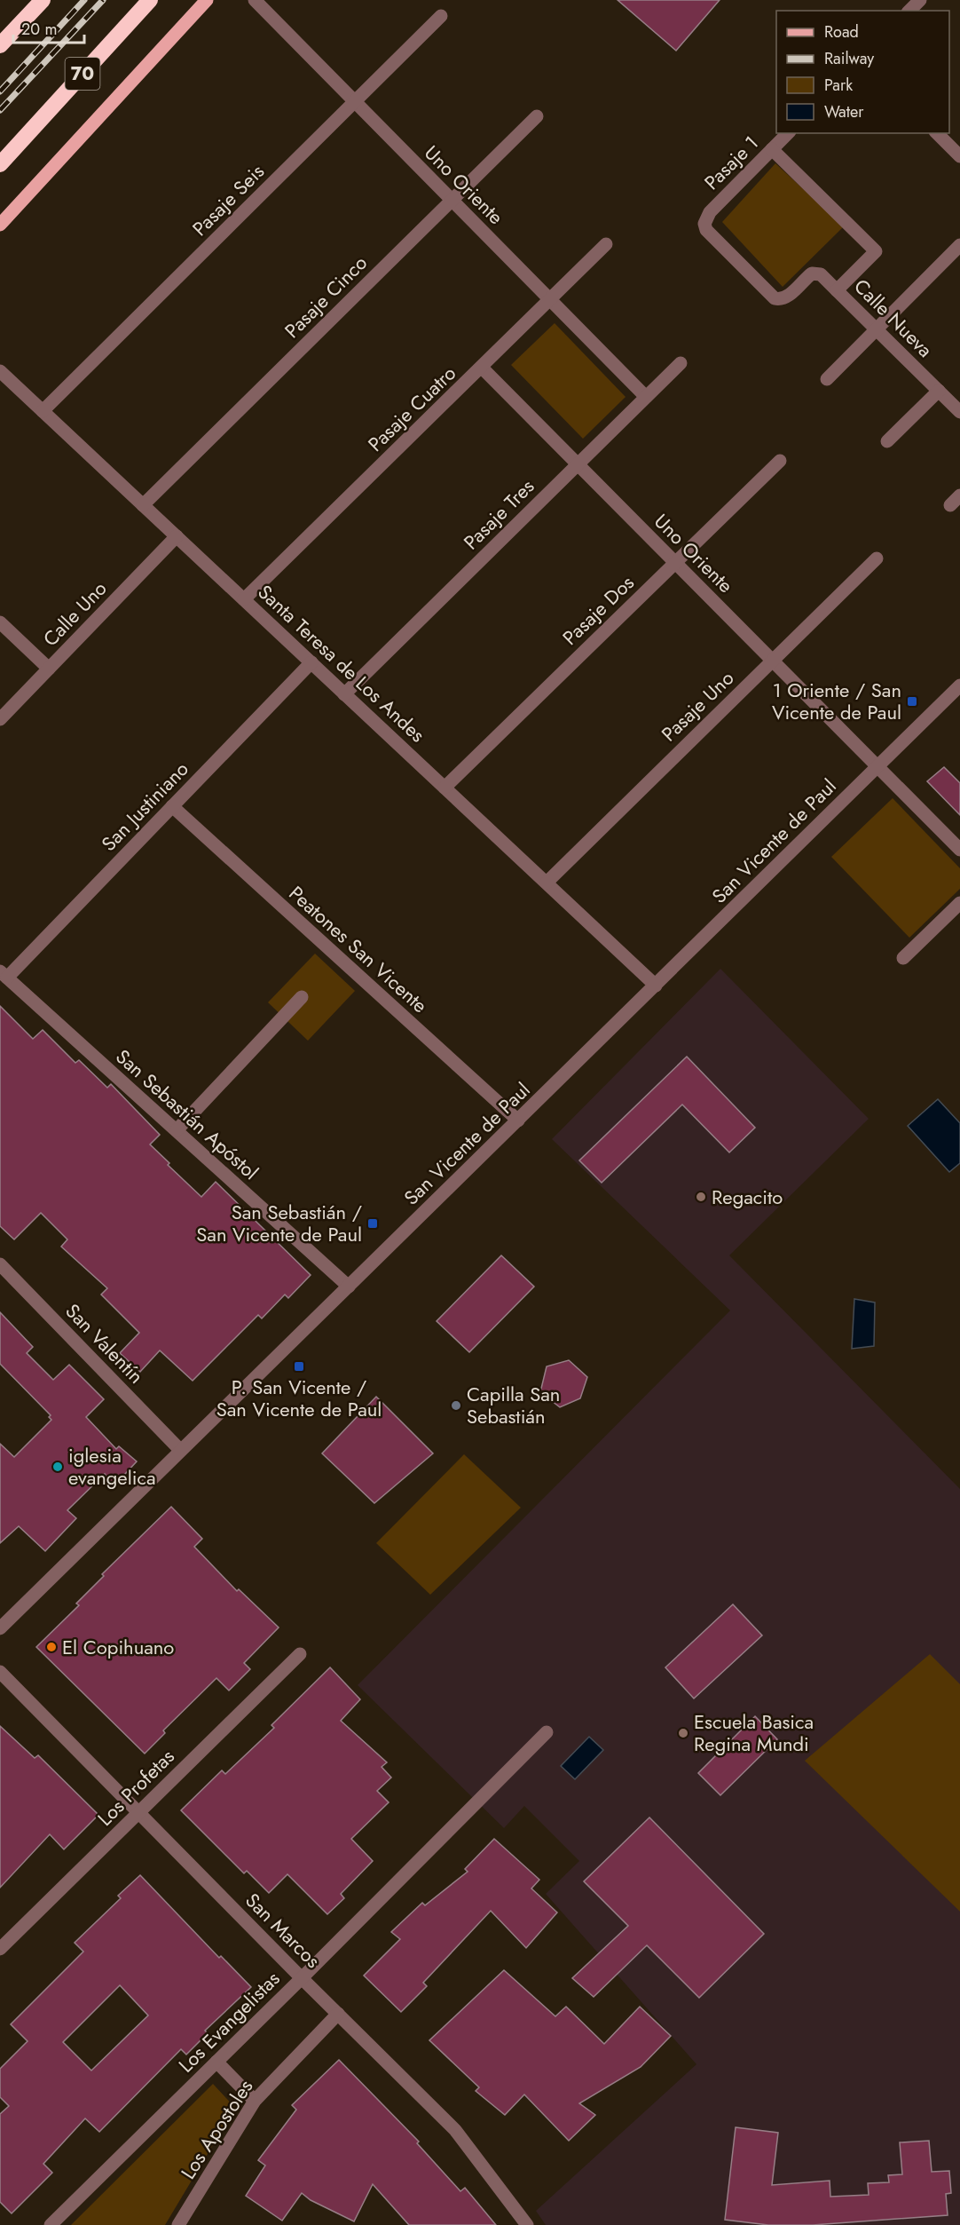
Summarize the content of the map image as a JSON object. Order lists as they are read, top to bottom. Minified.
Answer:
{"streets":{"highway":["70"],"street":["Pasaje 1","Uno Oriente","Pasaje Seis","Pasaje Cinco","Calle Nueva","Pasaje Cuatro","Pasaje Tres","Pasaje Dos","Calle Uno","Santa Teresa de Los Andes","Pasaje Uno","San Justiniano","San Vicente de Paul","Peatones San Vicente","San Sebastián Apóstol","San Valentín","Los Profetas","San Marcos","Los Evangelistas","Los Apostoles"]},"crossings":[["Pasaje 1","Calle Nueva"],["Uno Oriente","Pasaje Seis"],["Uno Oriente","Pasaje Cinco"],["Uno Oriente","Pasaje Cuatro"],["Uno Oriente","Pasaje Tres"],["Uno Oriente","Pasaje Dos"],["Uno Oriente","Pasaje Uno"],["Uno Oriente","San Vicente de Paul"],["Pasaje Seis","Santa Teresa de Los Andes"],["Pasaje Cinco","Santa Teresa de Los Andes"],["Pasaje Cuatro","Santa Teresa de Los Andes"],["Pasaje Tres","Santa Teresa de Los Andes"],["Pasaje Dos","Santa Teresa de Los Andes"],["Calle Uno","Santa Teresa de Los Andes"],["Santa Teresa de Los Andes","Pasaje Uno"],["Santa Teresa de Los Andes","San Justiniano"],["Santa Teresa de Los Andes","San Vicente de Paul"],["San Justiniano","Peatones San Vicente"],["San Justiniano","San Sebastián Apóstol"],["San Vicente de Paul","Peatones San Vicente"],["San Vicente de Paul","San Sebastián Apóstol"],["San Vicente de Paul","San Valentín"],["Los Profetas","San Marcos"],["San Marcos","Los Evangelistas"],["San Marcos","Los Apostoles"]],"places":{"transit":["1 Oriente / San Vicente de Paul","San Sebastián / San Vicente de Paul","P. San Vicente / San Vicente de Paul"],"other":["Regacito","Capilla San Sebastián","iglesia evangelica","El Copihuano","Escuela Basica Regina Mundi"]},"legend":["Road","Railway","Park","Water"],"scale_bar":"20 m"}
